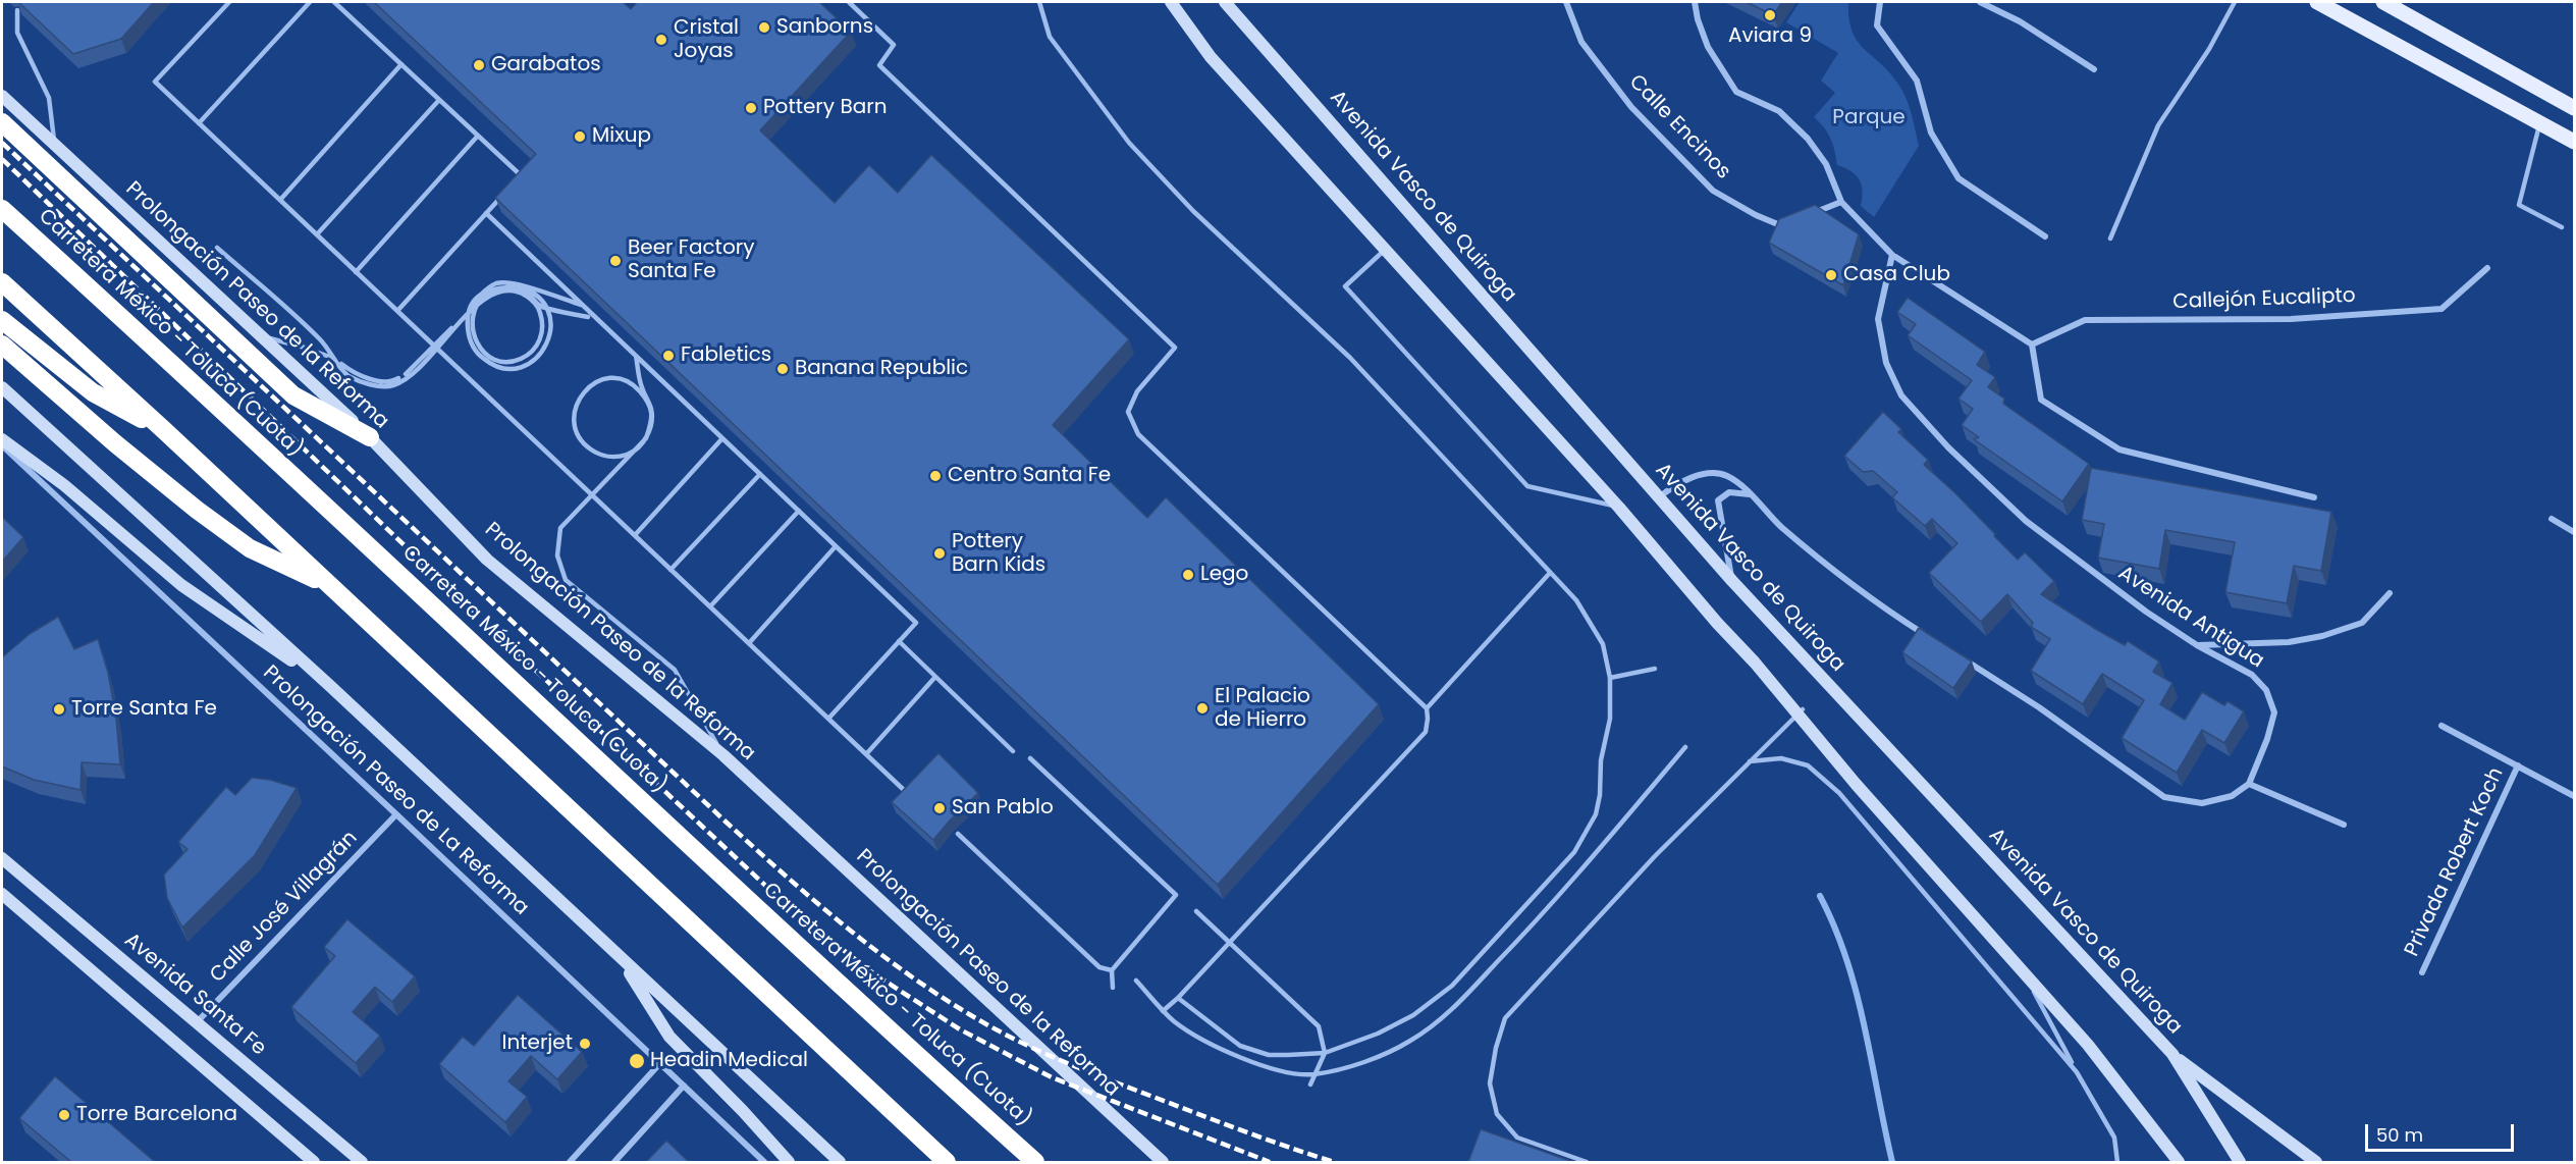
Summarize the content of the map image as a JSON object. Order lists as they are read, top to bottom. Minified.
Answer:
{"streets":{"highway":["Carretera México - Toluca (Cuota)"],"main road":["Avenida Vasco de Quiroga","Prolongación Paseo de la Reforma","Avenida Santa Fe"],"street":["Calle Encinos","Callejón Eucalipto","Avenida Antigua","Prolongación Paseo de La Reforma","Privada Robert Koch","Calle José Villagrán"]},"crossings":[["Prolongación Paseo de La Reforma","Calle José Villagrán"],["Calle José Villagrán","Avenida Santa Fe"]],"parks":["Parque"],"places":["Aviara 9","Sanborns","Cristal Joyas","Garabatos","Pottery Barn","Mixup","Beer Factory Santa Fe","Casa Club","Fabletics","Banana Republic","Centro Santa Fe","Pottery Barn Kids","Lego","El Palacio de Hierro","Torre Santa Fe","San Pablo","Interjet","Headin Medical","Torre Barcelona"],"scale_bar":"50 m"}
